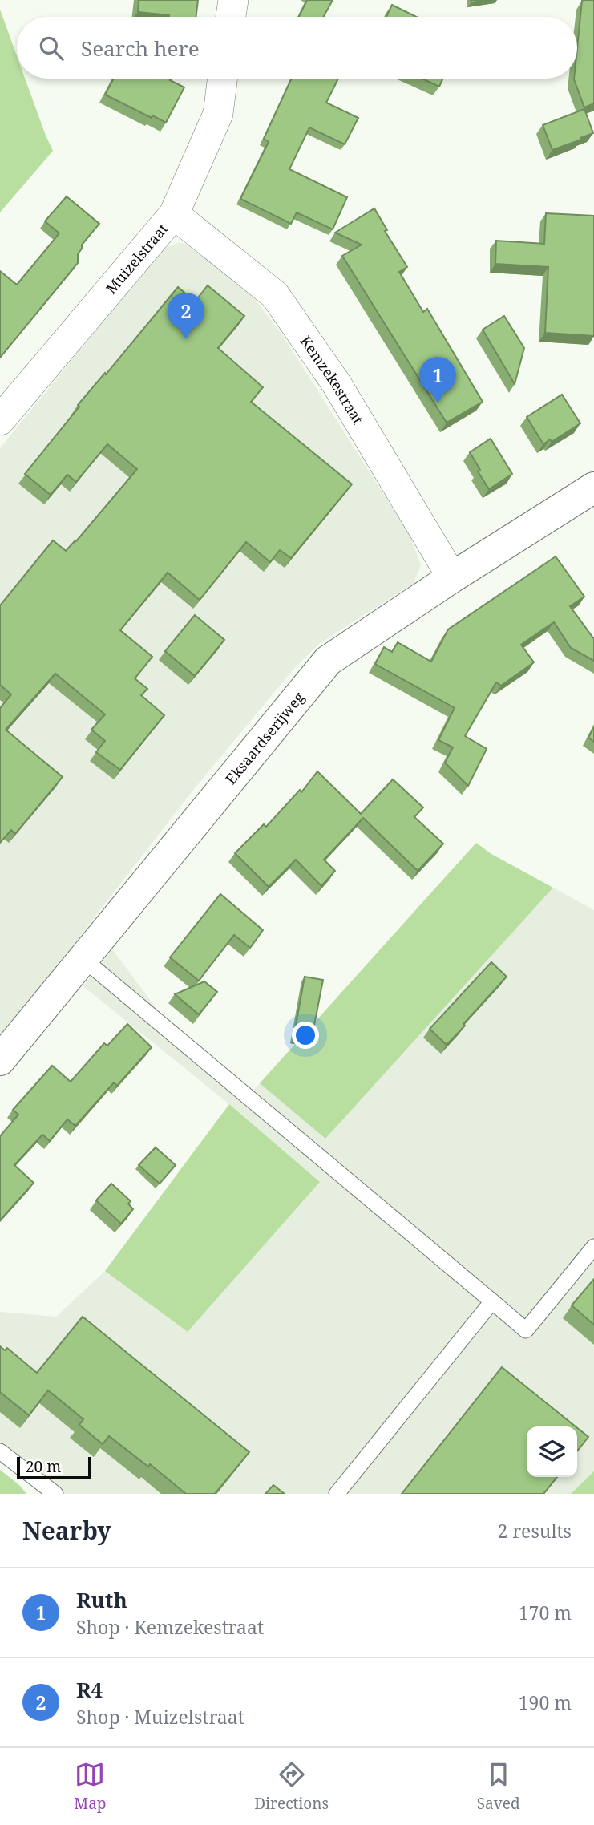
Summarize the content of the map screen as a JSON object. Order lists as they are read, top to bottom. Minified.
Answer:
{"streets":{"street":["Muizelstraat","Kemzekestraat","Eksaardserijweg"]},"crossings":[["Muizelstraat","Kemzekestraat"],["Kemzekestraat","Eksaardserijweg"]],"scale_bar":"20 m","page":{"search":"Search here","pins":["2","1"],"scale":"20 m","heading":["Nearby","2 results"],"list":[{"mark":"1","name":"Ruth","note":"Shop · Kemzekestraat","value":"170 m"},{"mark":"2","name":"R4","note":"Shop · Muizelstraat","value":"190 m"}],"nav":["Map","Directions","Saved"]}}
